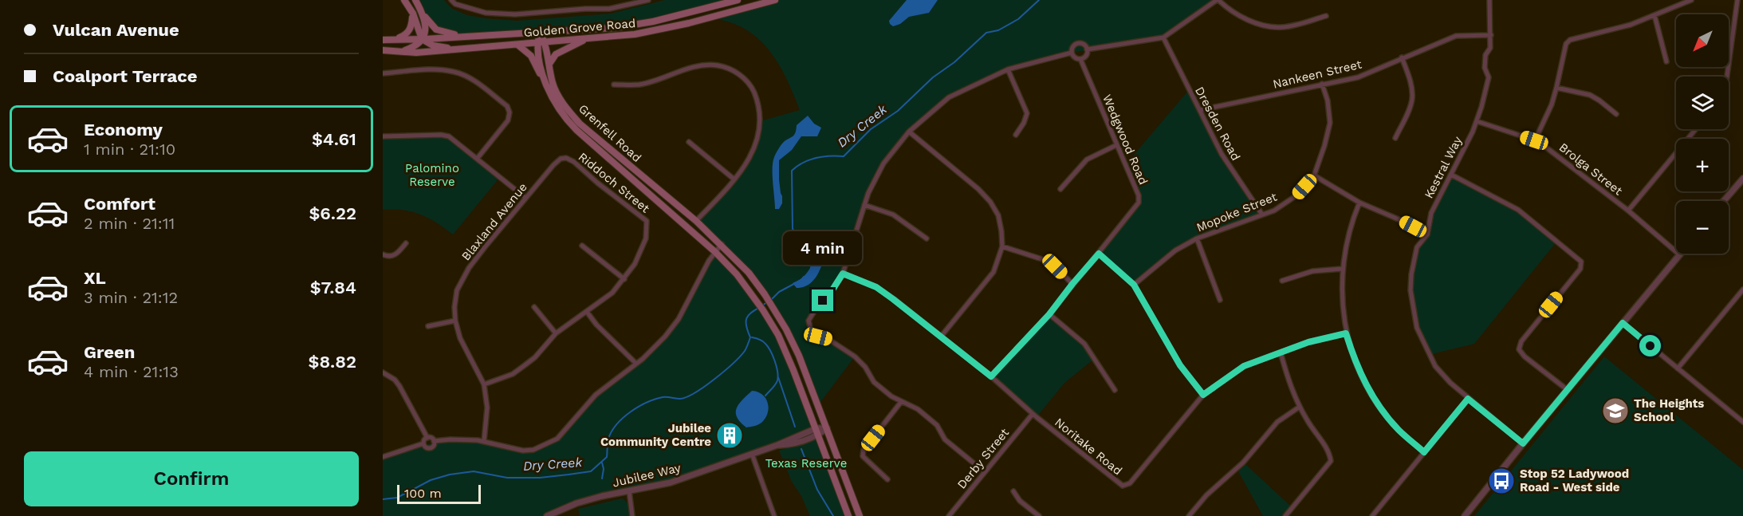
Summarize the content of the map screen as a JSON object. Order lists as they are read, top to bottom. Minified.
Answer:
{"streets":{"main road":["Golden Grove Road","Grenfell Road"],"street":["Nankeen Street","Dresden Road","Wedgwood Road","Kestral Way","Brolga Street","Riddoch Street","Mopoke Street","Blaxland Avenue","Noritake Road","Derby Street","Jubilee Way"]},"crossings":[["Golden Grove Road","Grenfell Road"],["Nankeen Street","Dresden Road"],["Nankeen Street","Kestral Way"],["Nankeen Street","Mopoke Street"],["Dresden Road","Mopoke Street"],["Grenfell Road","Jubilee Way"],["Wedgwood Road","Noritake Road"],["Kestral Way","Brolga Street"],["Riddoch Street","Blaxland Avenue"],["Noritake Road","Derby Street"]],"water":["Dry Creek"],"parks":["Palomino Reserve","Texas Reserve"],"places":{"school or university":["The Heights School"],"building":["Jubilee Community Centre"],"bus stop":["Stop 52 Ladywood Road - West side"]},"scale_bar":"100 m","north":"bottom left","page":{"banner":["Vulcan Avenue","Coalport Terrace"],"map_buttons":["+","−"],"list":[{"name":"Economy","note":"1 min · 21:10","value":"$4.61"},{"name":"Comfort","note":"2 min · 21:11","value":"$6.22"},{"name":"XL","note":"3 min · 21:12","value":"$7.84"},{"name":"Green","note":"4 min · 21:13","value":"$8.82"}],"bubble":"4 min","buttons":"Confirm","scale":"100 m"}}
